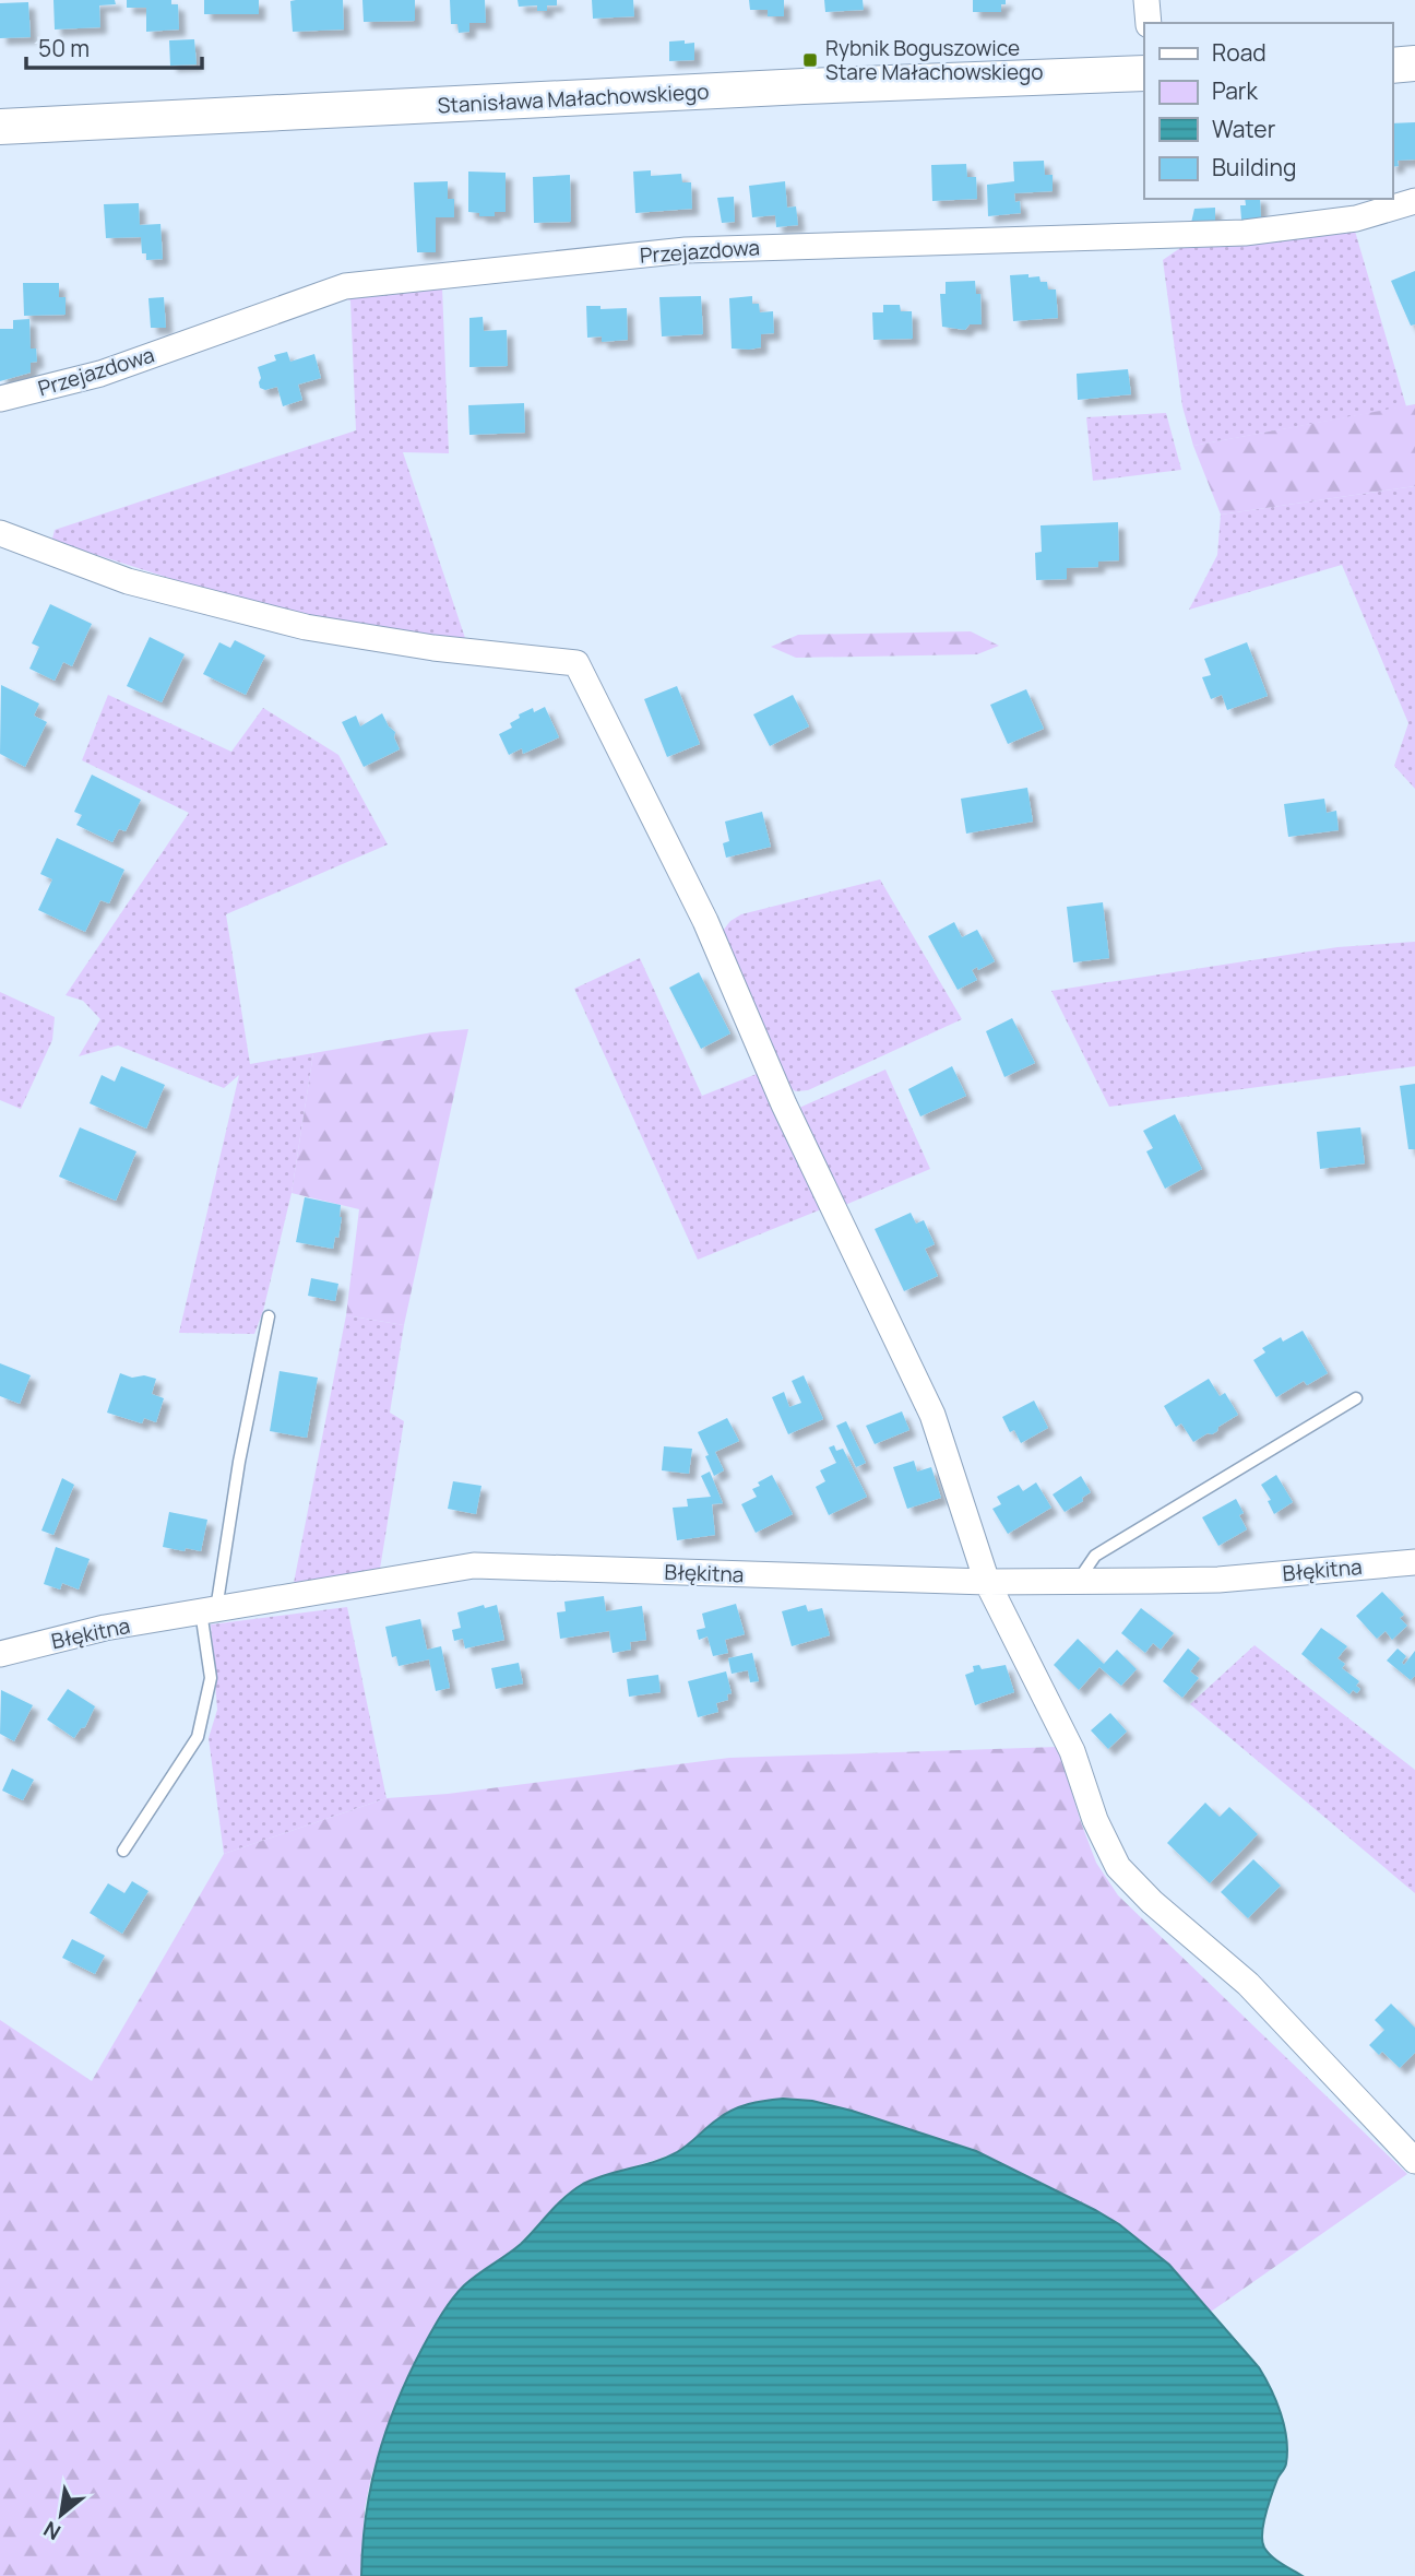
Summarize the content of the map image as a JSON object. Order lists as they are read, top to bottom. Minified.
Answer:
{"streets":{"street":["Stanisława Małachowskiego","Przejazdowa","Błękitna"]},"places":{"transit":["Rybnik Boguszowice Stare Małachowskiego"]},"legend":["Road","Park","Water","Building"],"scale_bar":"50 m","north":"bottom left"}
